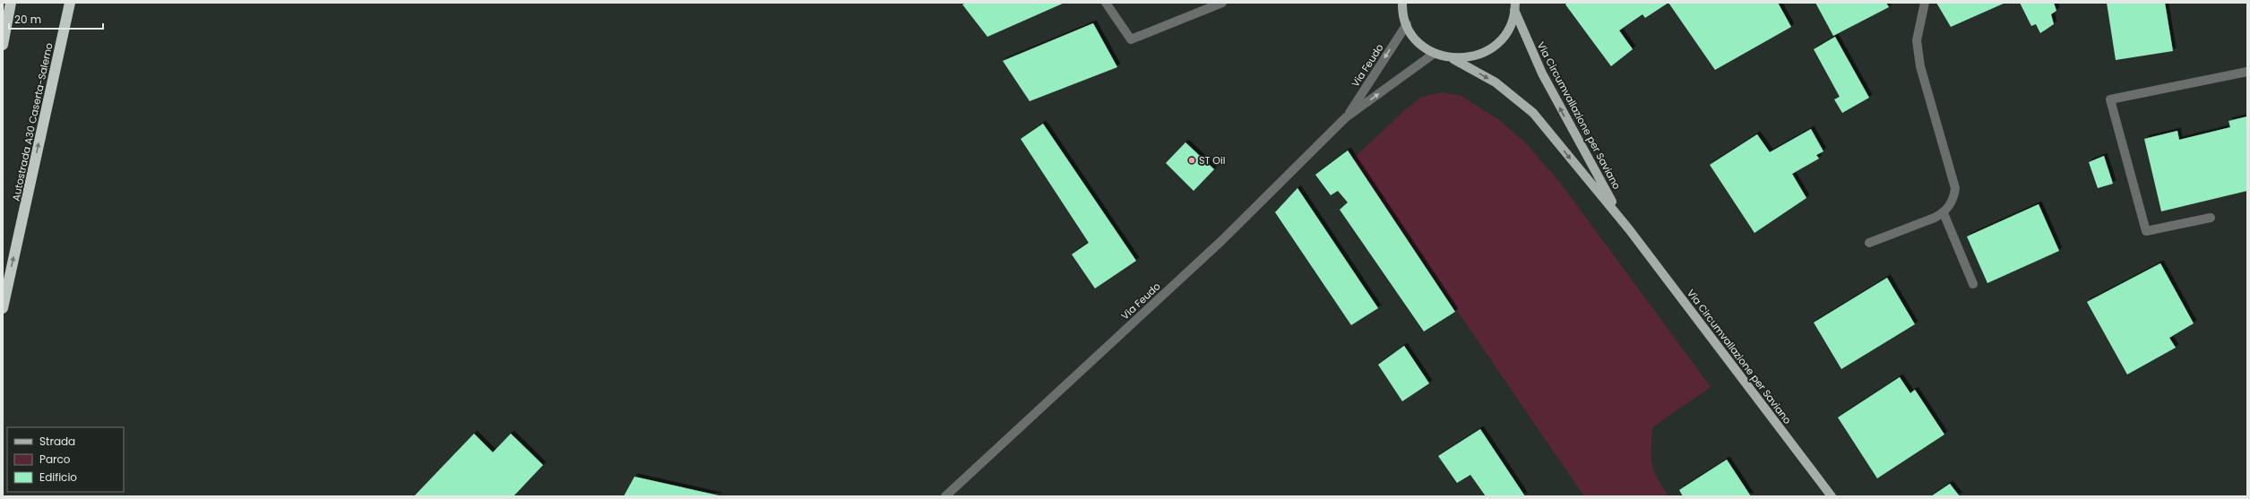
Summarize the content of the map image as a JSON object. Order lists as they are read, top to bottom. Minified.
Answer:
{"streets":{"highway":["Autostrada A30 Caserta-Salerno"],"main road":["Via Circumvallazione per Saviano"],"street":["Via Feudo"]},"one_way":["Autostrada A30 Caserta-Salerno"],"places":["ST Oil"],"legend":["Strada","Parco","Edificio"],"scale_bar":"20 m"}
